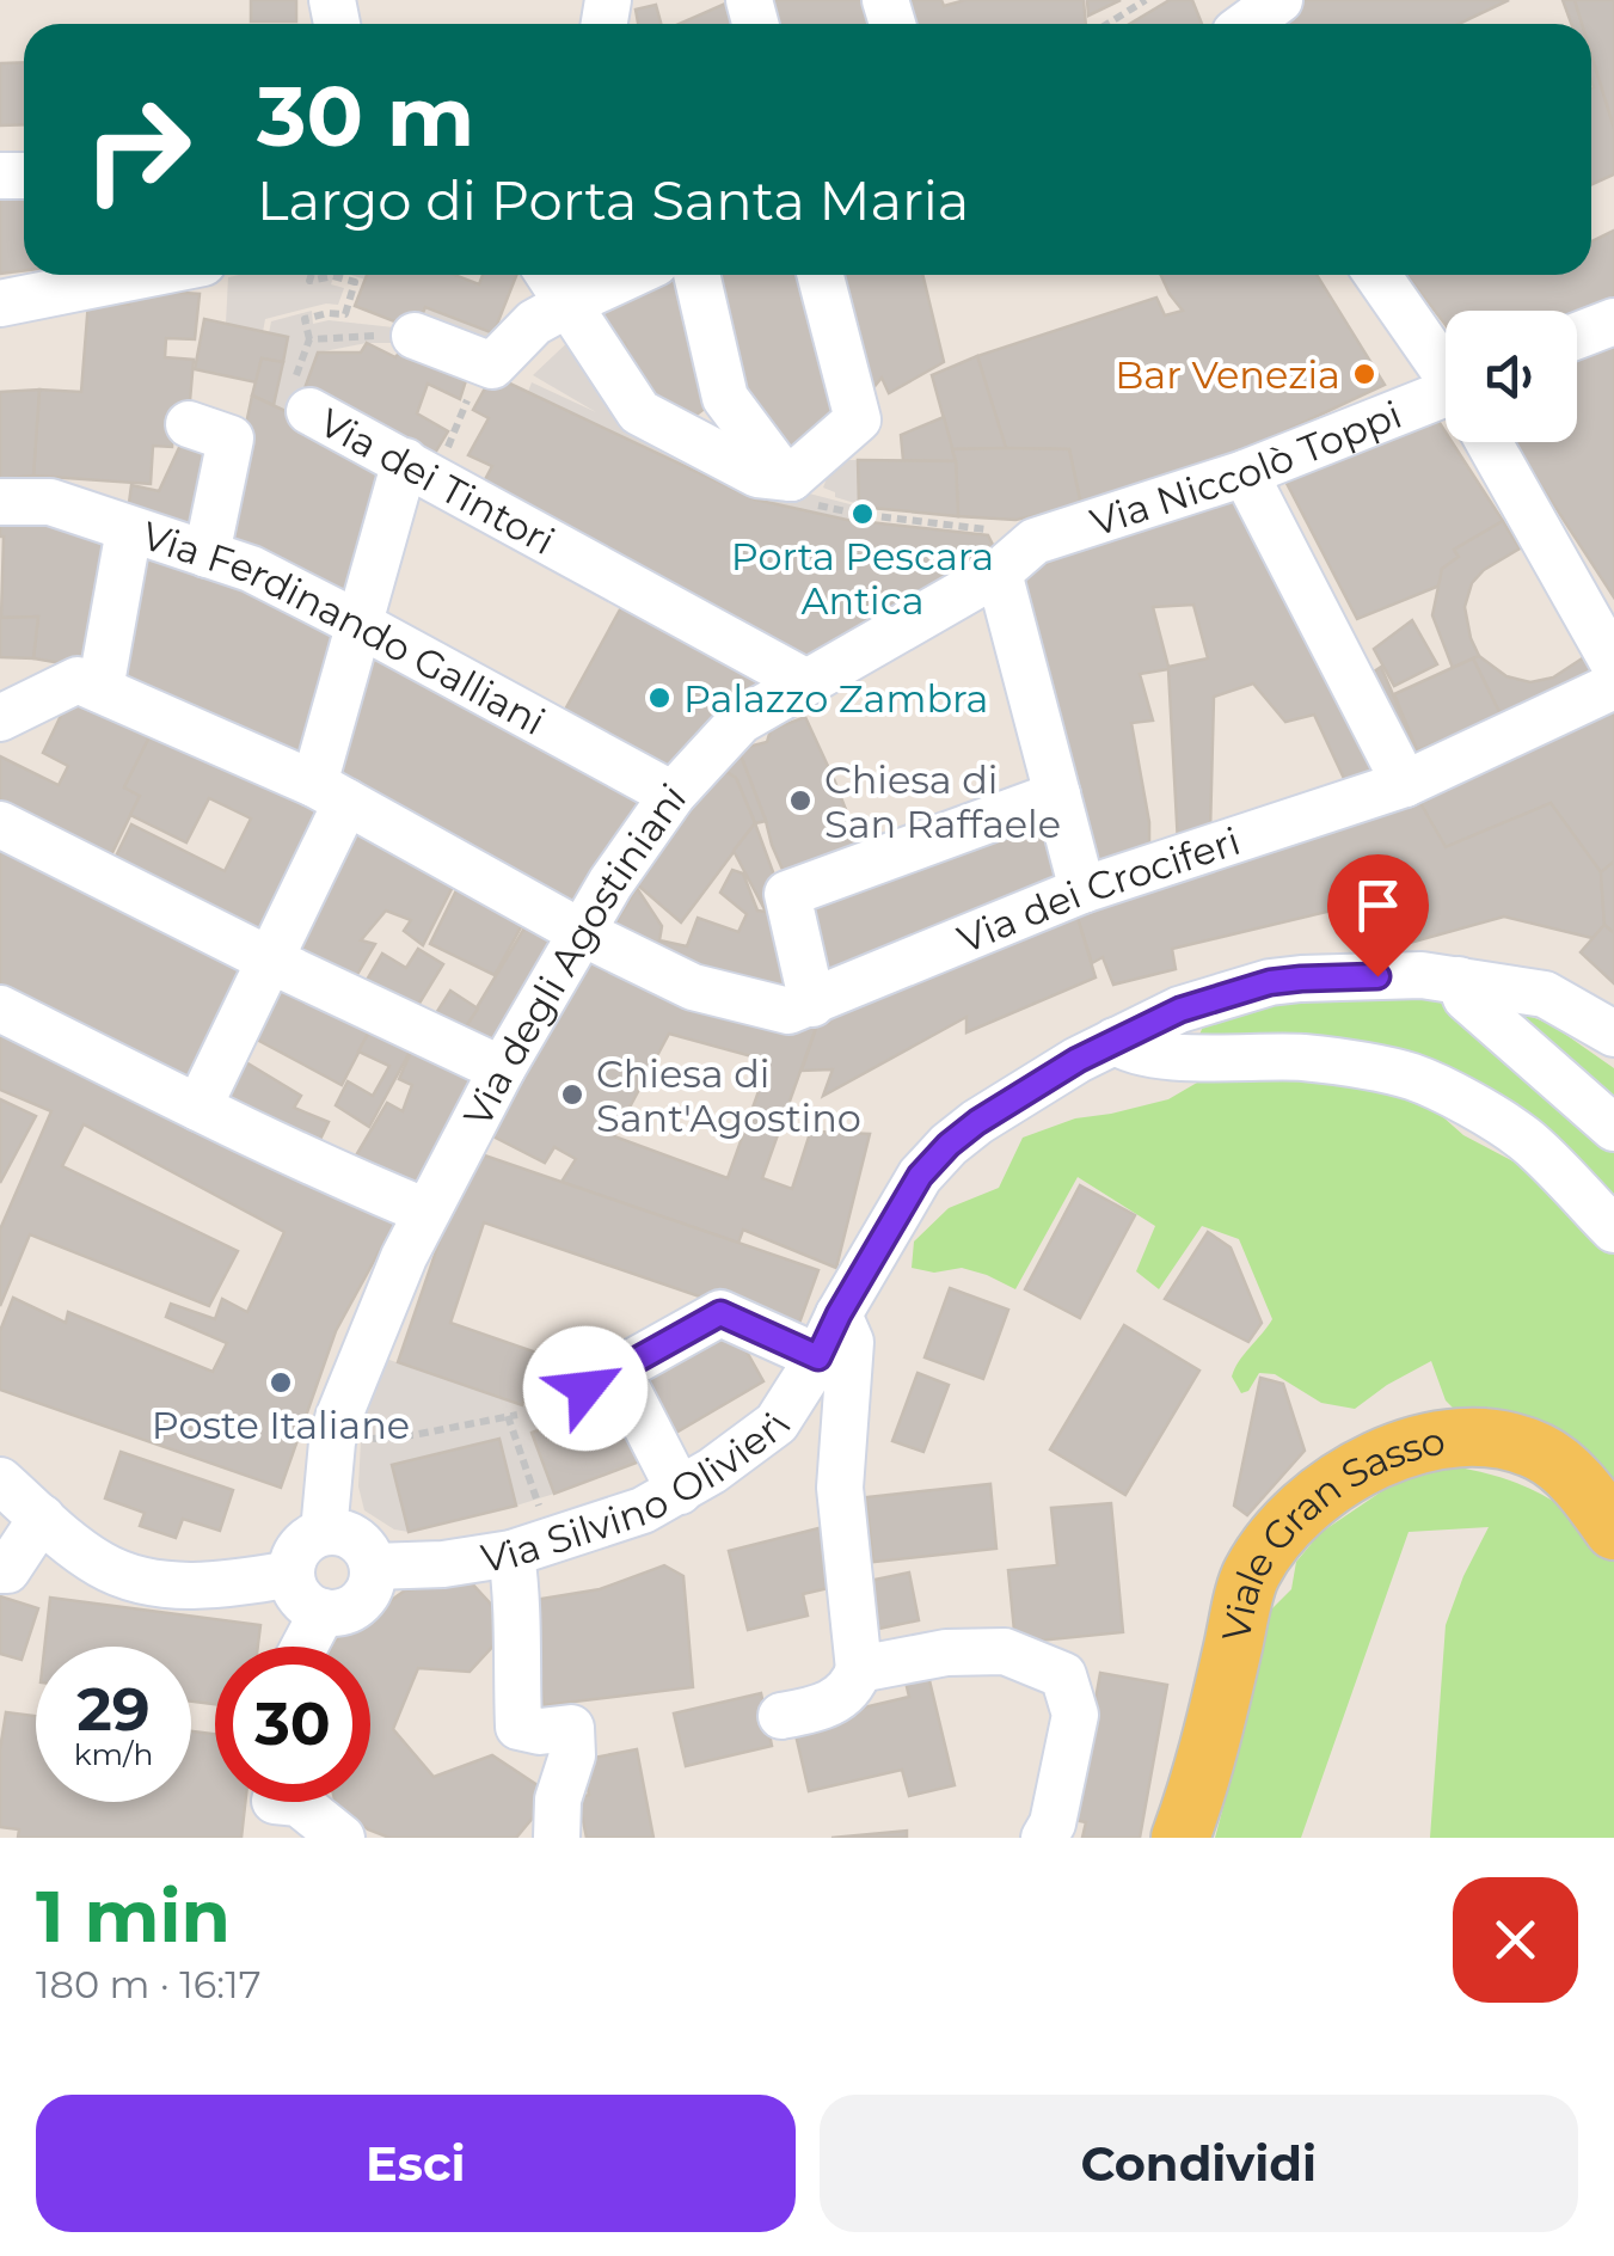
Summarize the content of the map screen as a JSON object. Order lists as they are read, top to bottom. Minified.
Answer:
{"streets":{"main road":["Viale Gran Sasso"],"street":["Via Niccolò Toppi","Via dei Tintori","Via Ferdinando Galliani","Via dei Crociferi","Via degli Agostiniani","Via Silvino Olivieri"]},"crossings":[["Via Niccolò Toppi","Via degli Agostiniani"],["Via dei Tintori","Via degli Agostiniani"],["Via Ferdinando Galliani","Via degli Agostiniani"],["Via dei Crociferi","Via degli Agostiniani"],["Via degli Agostiniani","Via Silvino Olivieri"]],"places":["Bar Venezia","Porta Pescara Antica","Palazzo Zambra","Chiesa di San Raffaele","Chiesa di Sant'Agostino","Poste Italiane"],"page":{"turn":["30 m","Largo di Porta Santa Maria"],"speed":"29 km/h","limit":"30","heading":["1 min","180 m · 16:17"],"buttons":["Esci","Condividi"]}}
